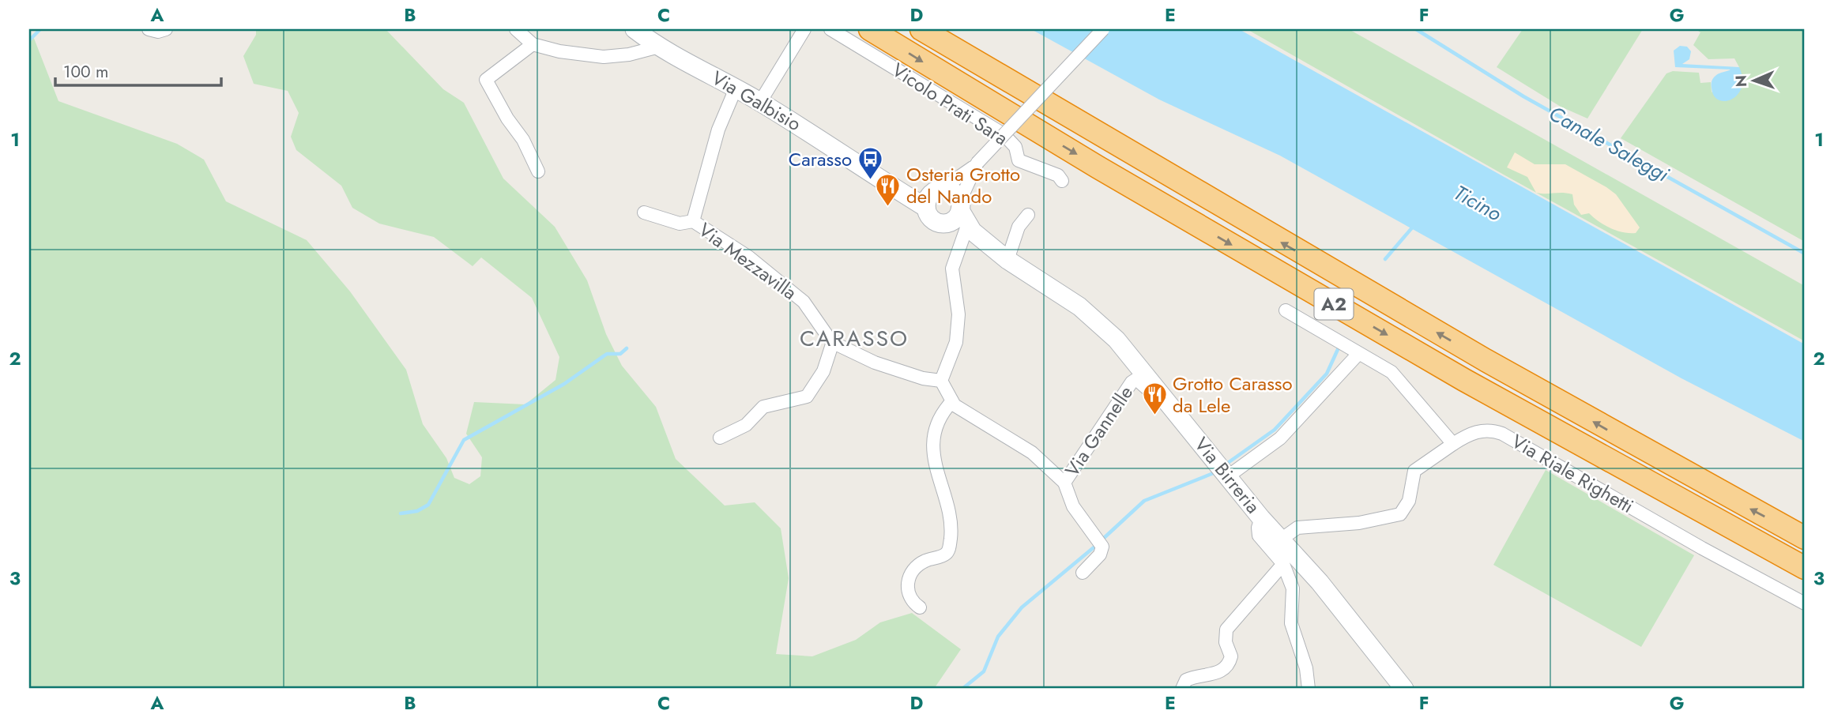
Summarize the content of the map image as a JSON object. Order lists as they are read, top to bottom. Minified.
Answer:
{"streets":{"highway":["A2"],"street":["Via Galbisio","Vicolo Prati Sara","Via Mezzavilla","Via Gannelle","Via Riale Righetti","Via Birreria"]},"crossings":[["Via Galbisio","Via Mezzavilla"],["Via Galbisio","Via Birreria"],["Via Gannelle","Via Birreria"],["Via Riale Righetti","Via Birreria"]],"districts":["CARASSO"],"water":["Canale Saleggi","Ticino"],"places":{"bus stop":["Carasso"],"restaurant":["Osteria Grotto del Nando","Grotto Carasso da Lele"]},"scale_bar":"100 m","north":"left","grid":{"columns":["A","B","C","D","E","F","G"],"rows":["1","2","3"]}}
